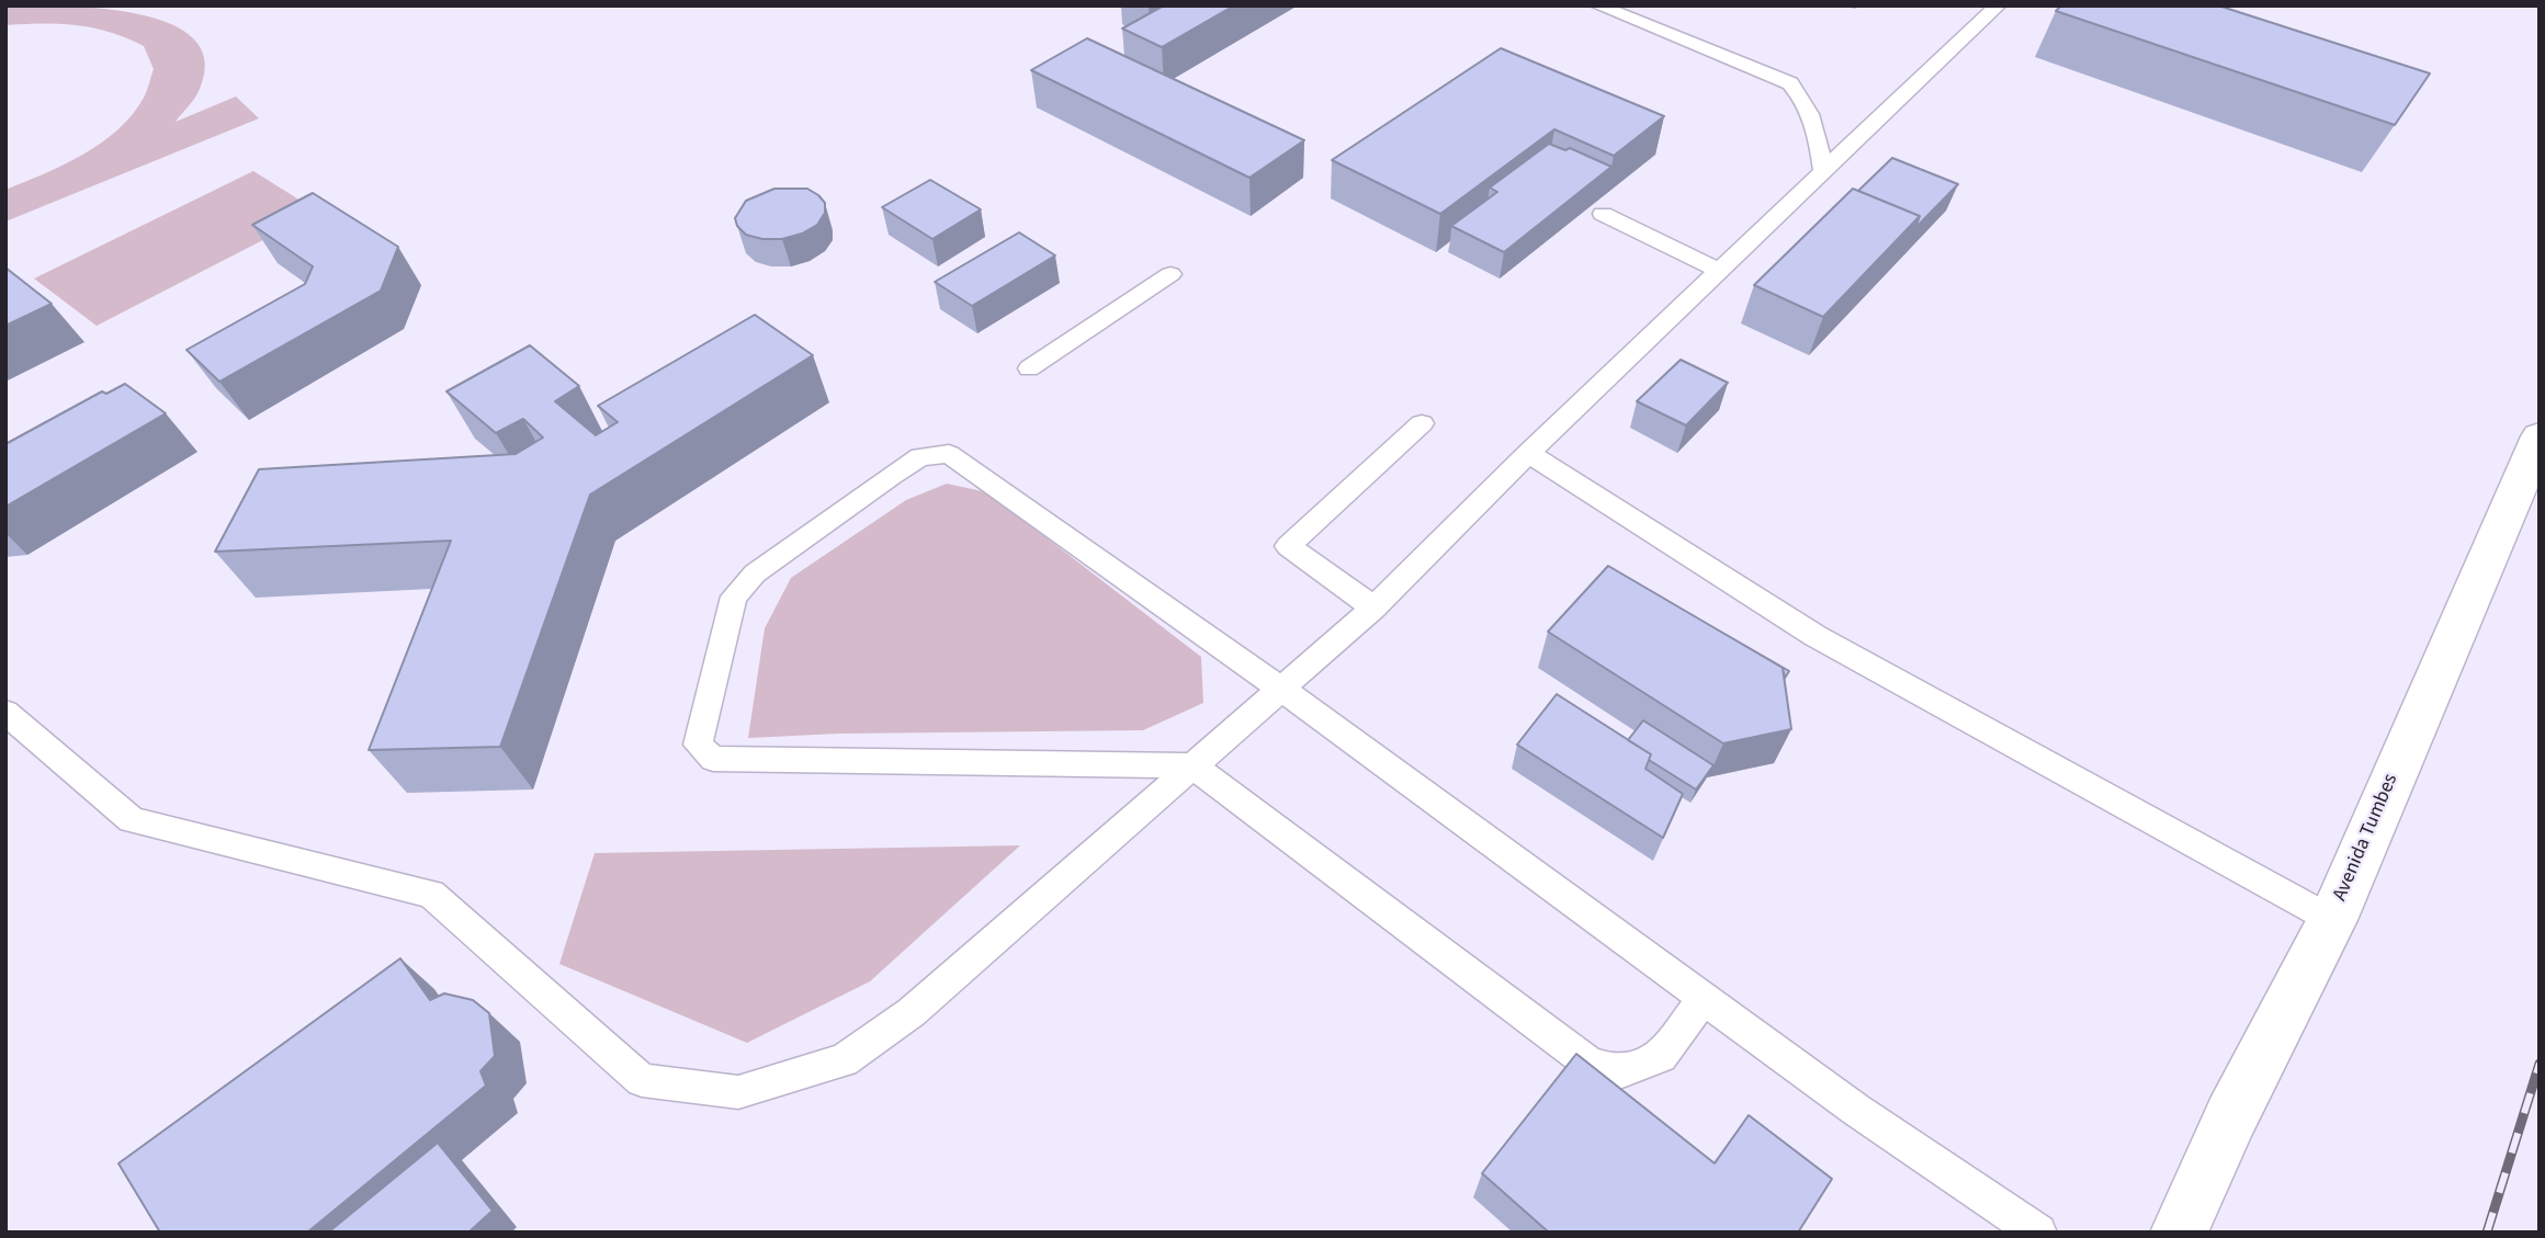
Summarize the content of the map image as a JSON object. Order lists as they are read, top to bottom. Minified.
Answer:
{"streets":{"street":["Avenida Tumbes"]}}
